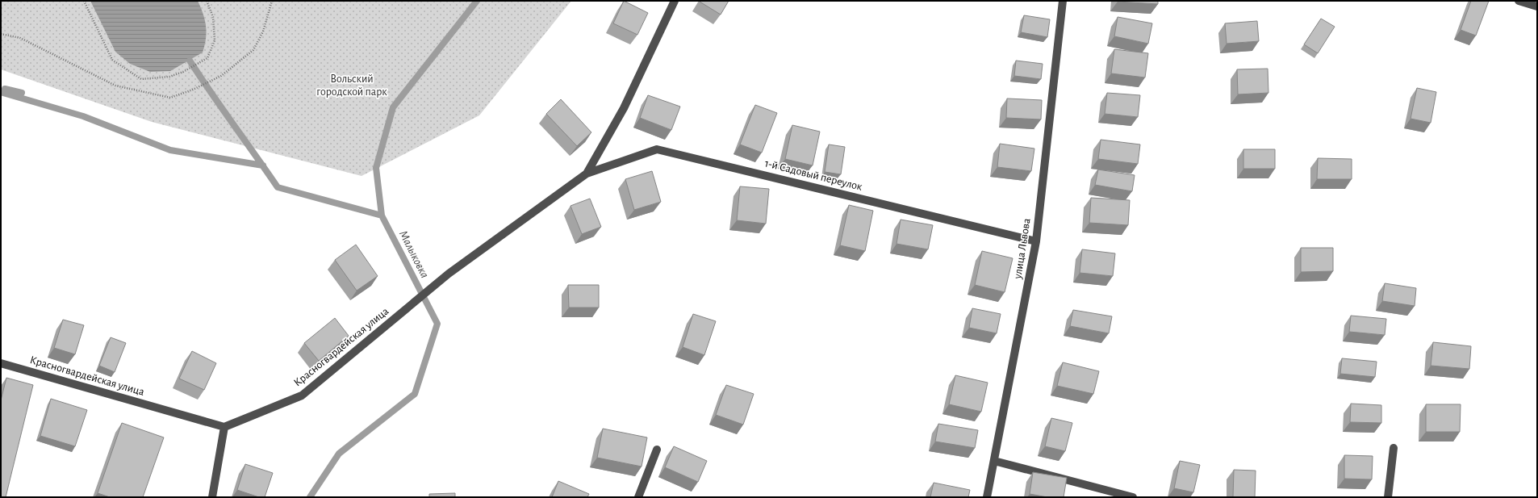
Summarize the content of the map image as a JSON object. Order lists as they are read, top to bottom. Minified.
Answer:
{"streets":{"street":["1-й Садовый переулок","улица Львова","Красногвардейская улица"]},"crossings":[["1-й Садовый переулок","улица Львова"],["1-й Садовый переулок","Красногвардейская улица"]],"water":["Малыковка"],"parks":["Вольский городской парк"]}
